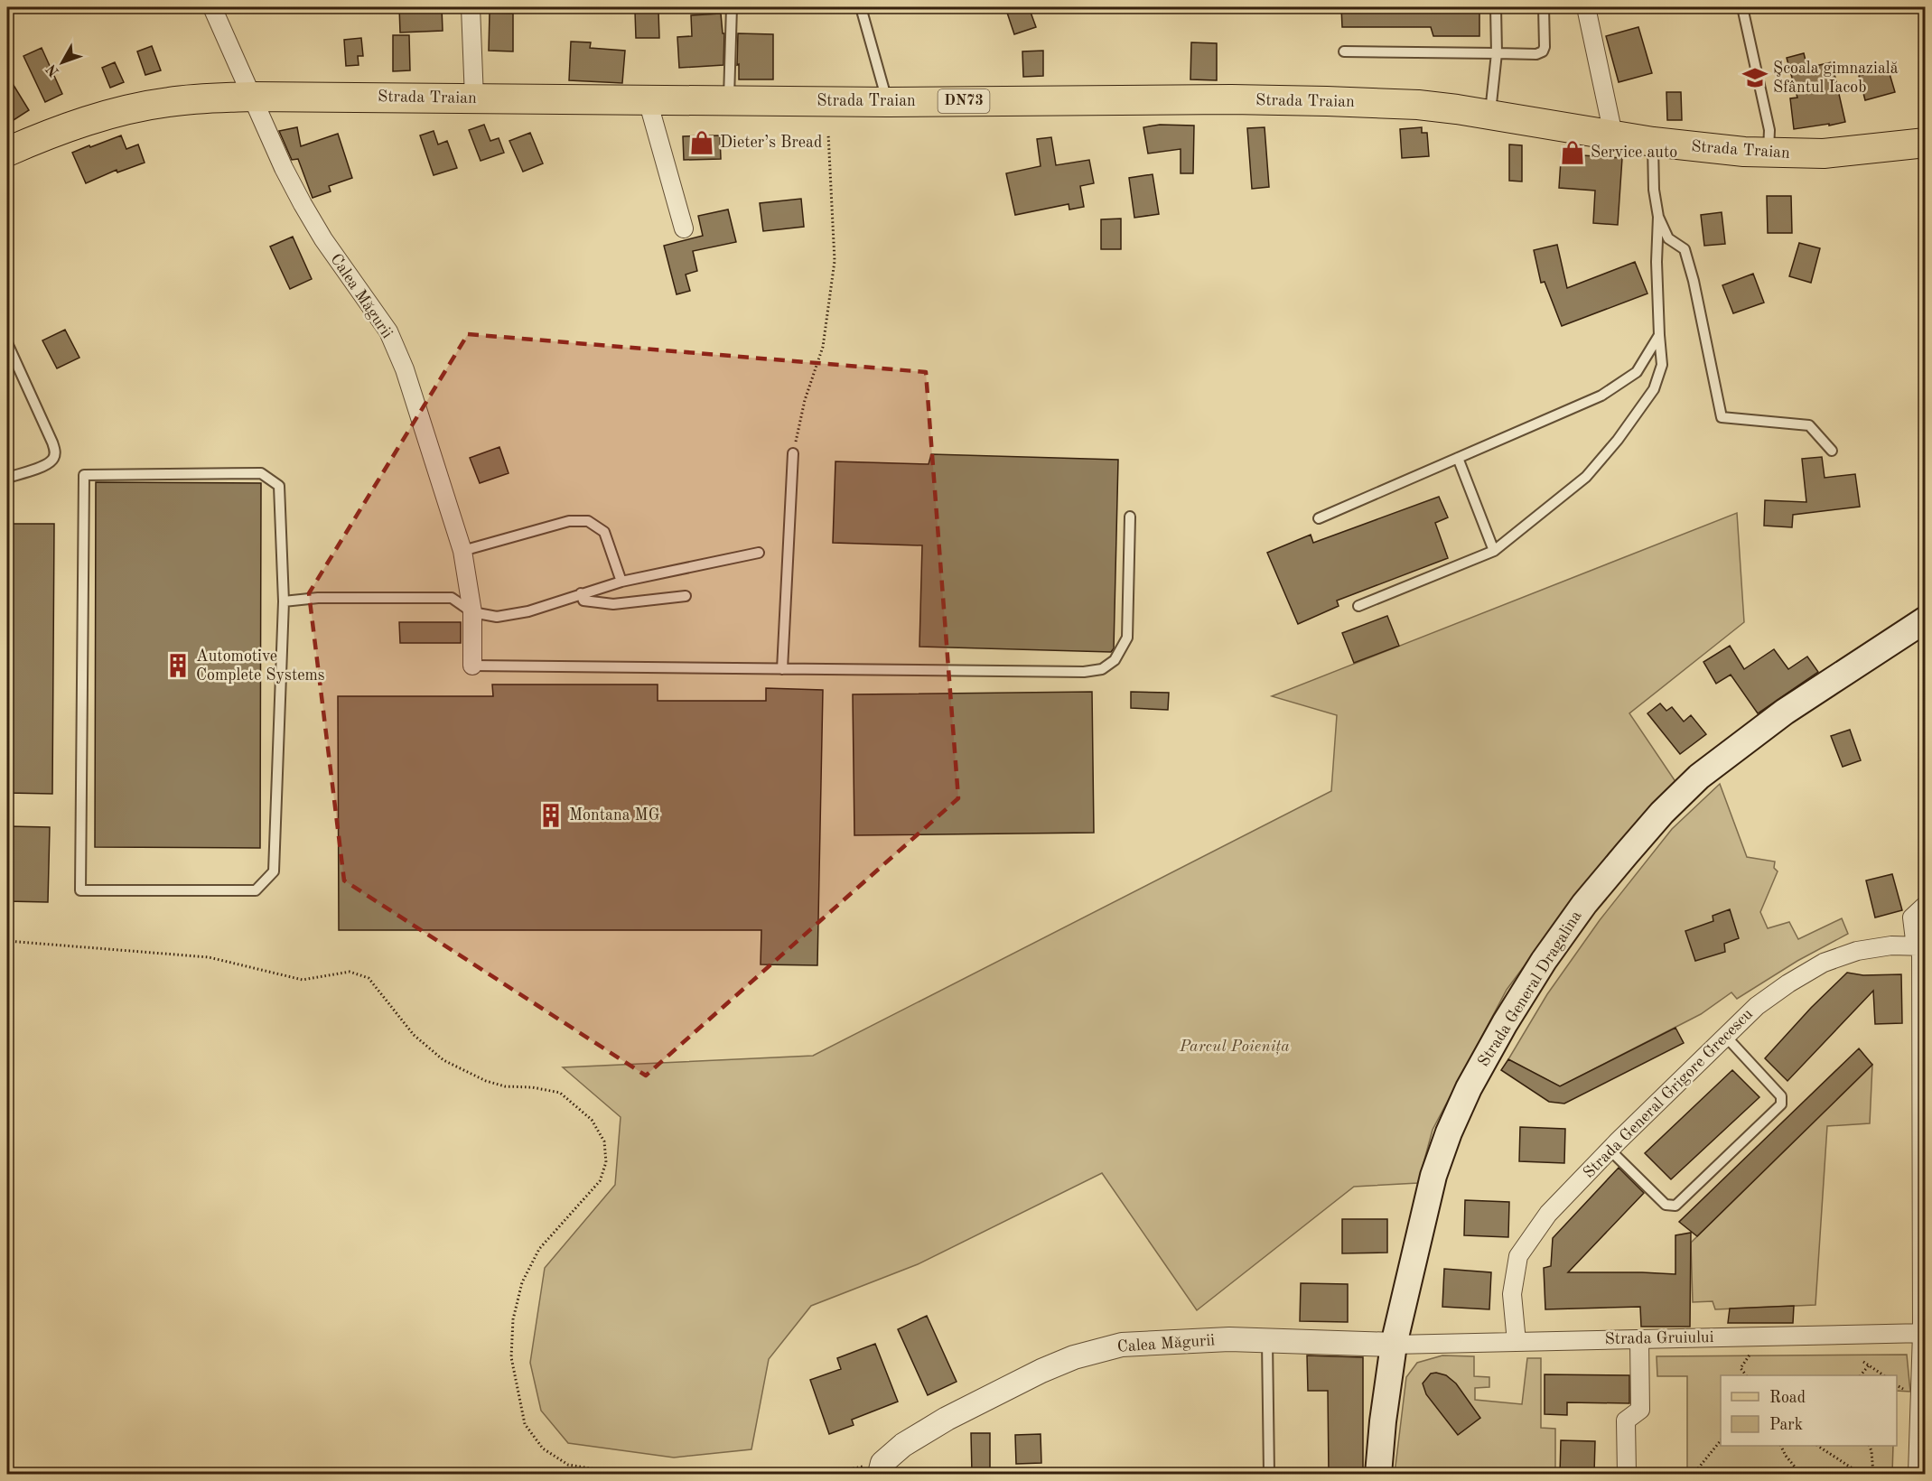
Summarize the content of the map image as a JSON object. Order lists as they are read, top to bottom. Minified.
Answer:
{"streets":{"main road":["Strada Traian","DN73","Strada General Dragalina"],"street":["Calea Măgurii","Strada General Grigore Grecescu","Strada Gruiului"]},"crossings":[["Strada Traian","Calea Măgurii"],["Calea Măgurii","Strada General Dragalina"],["Calea Măgurii","Strada Gruiului"],["Strada General Dragalina","Strada Gruiului"],["Strada General Grigore Grecescu","Strada Gruiului"]],"parks":["Parcul Poieniţa"],"places":{"school or university":["Şcoala gimnazială Sfântul Iacob"],"shop":["Dieter’s Bread","Service auto"],"building":["Automotive Complete Systems","Montana MG"]},"legend":["Road","Park"],"north":"bottom left"}
